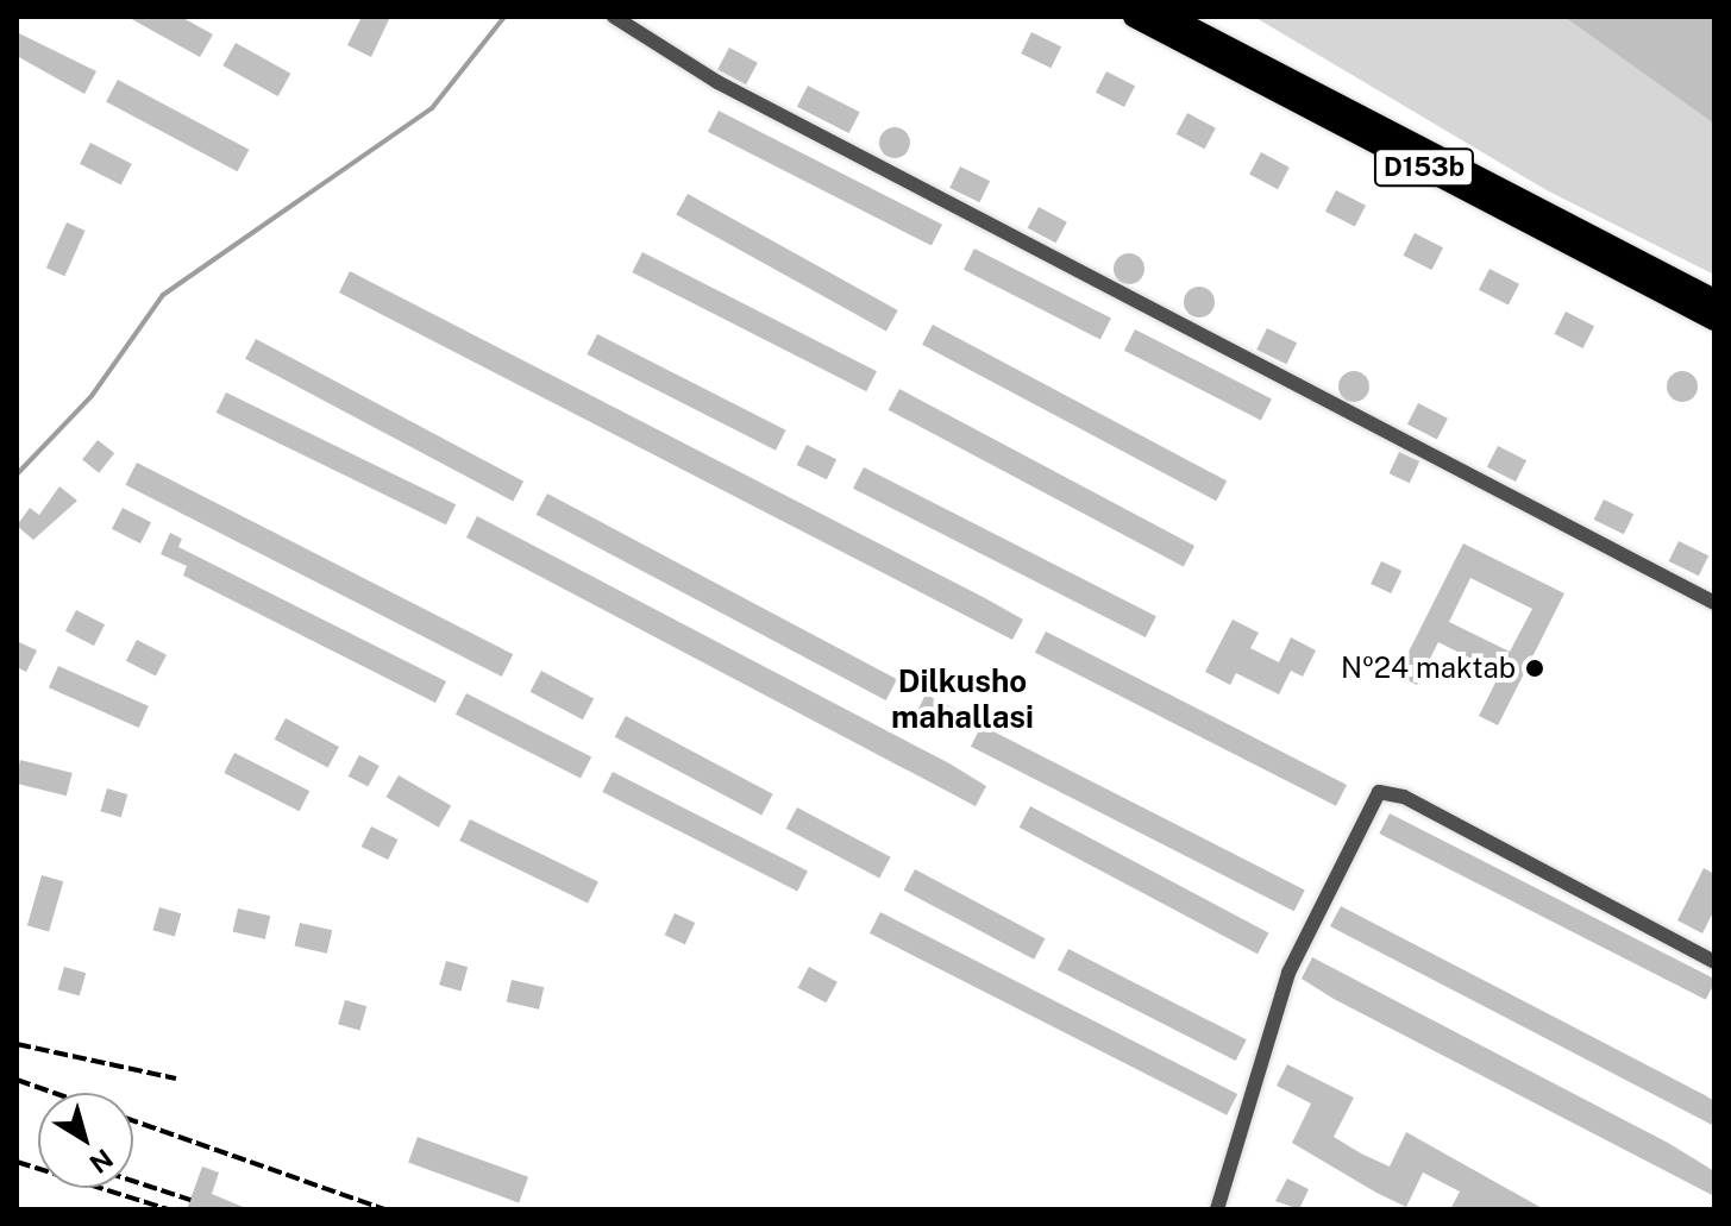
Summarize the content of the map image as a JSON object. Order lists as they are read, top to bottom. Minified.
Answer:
{"streets":{"main road":["D153b"]},"districts":["Dilkusho mahallasi"],"places":["№24 maktab"],"north":"bottom right"}
